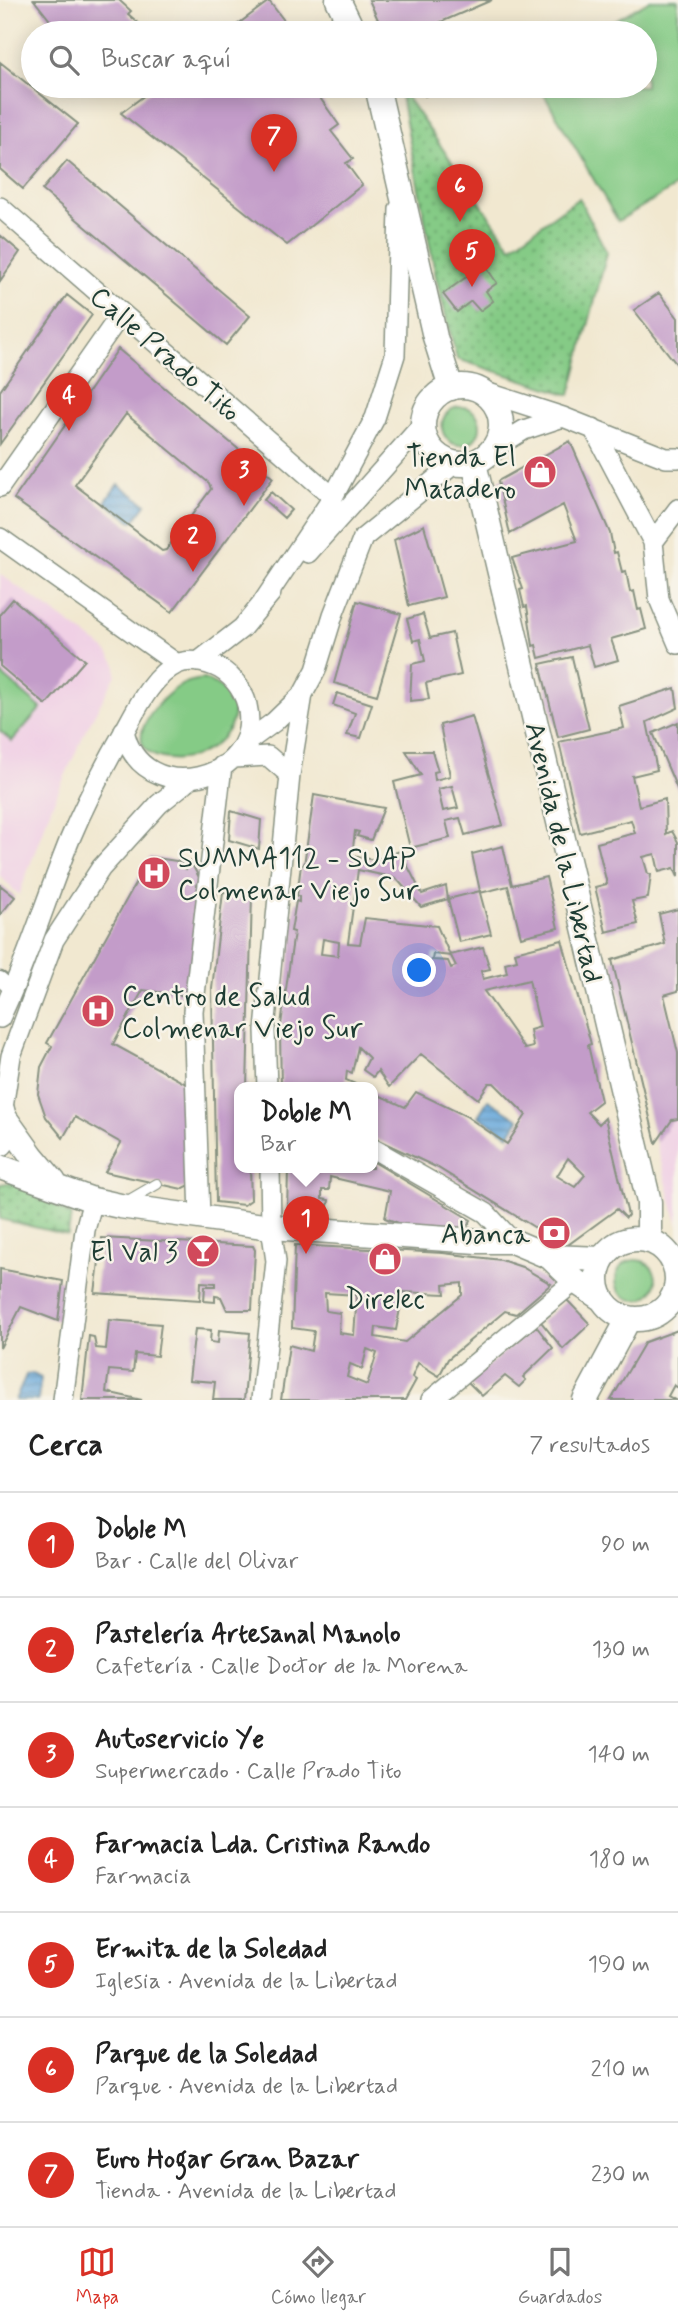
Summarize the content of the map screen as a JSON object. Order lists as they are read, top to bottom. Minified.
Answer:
{"streets":{"street":["Calle Prado Tito","Avenida de la Libertad"]},"places":{"shop":["Tienda El Matadero","Direlec"],"hospital":["SUMMA112 - SUAP Colmenar Viejo Sur","Centro de Salud Colmenar Viejo Sur"],"bank":["Abanca"],"bar":["El Val 3"]},"page":{"search":"Buscar aquí","pins":["7","6","5","4","3","2","1"],"popup":["Doble M","Bar"],"heading":["Cerca","7 resultados"],"list":[{"mark":"1","name":"Doble M","note":"Bar · Calle del Olivar","value":"90 m"},{"mark":"2","name":"Pastelería Artesanal Manolo","note":"Cafetería · Calle Doctor de la Morena","value":"130 m"},{"mark":"3","name":"Autoservicio Ye","note":"Supermercado · Calle Prado Tito","value":"140 m"},{"mark":"4","name":"Farmacia Lda. Cristina Rando","note":"Farmacia","value":"180 m"},{"mark":"5","name":"Ermita de la Soledad","note":"Iglesia · Avenida de la Libertad","value":"190 m"},{"mark":"6","name":"Parque de la Soledad","note":"Parque · Avenida de la Libertad","value":"210 m"},{"mark":"7","name":"Euro Hogar Gran Bazar","note":"Tienda · Avenida de la Libertad","value":"230 m"}],"nav":["Mapa","Cómo llegar","Guardados"]}}
